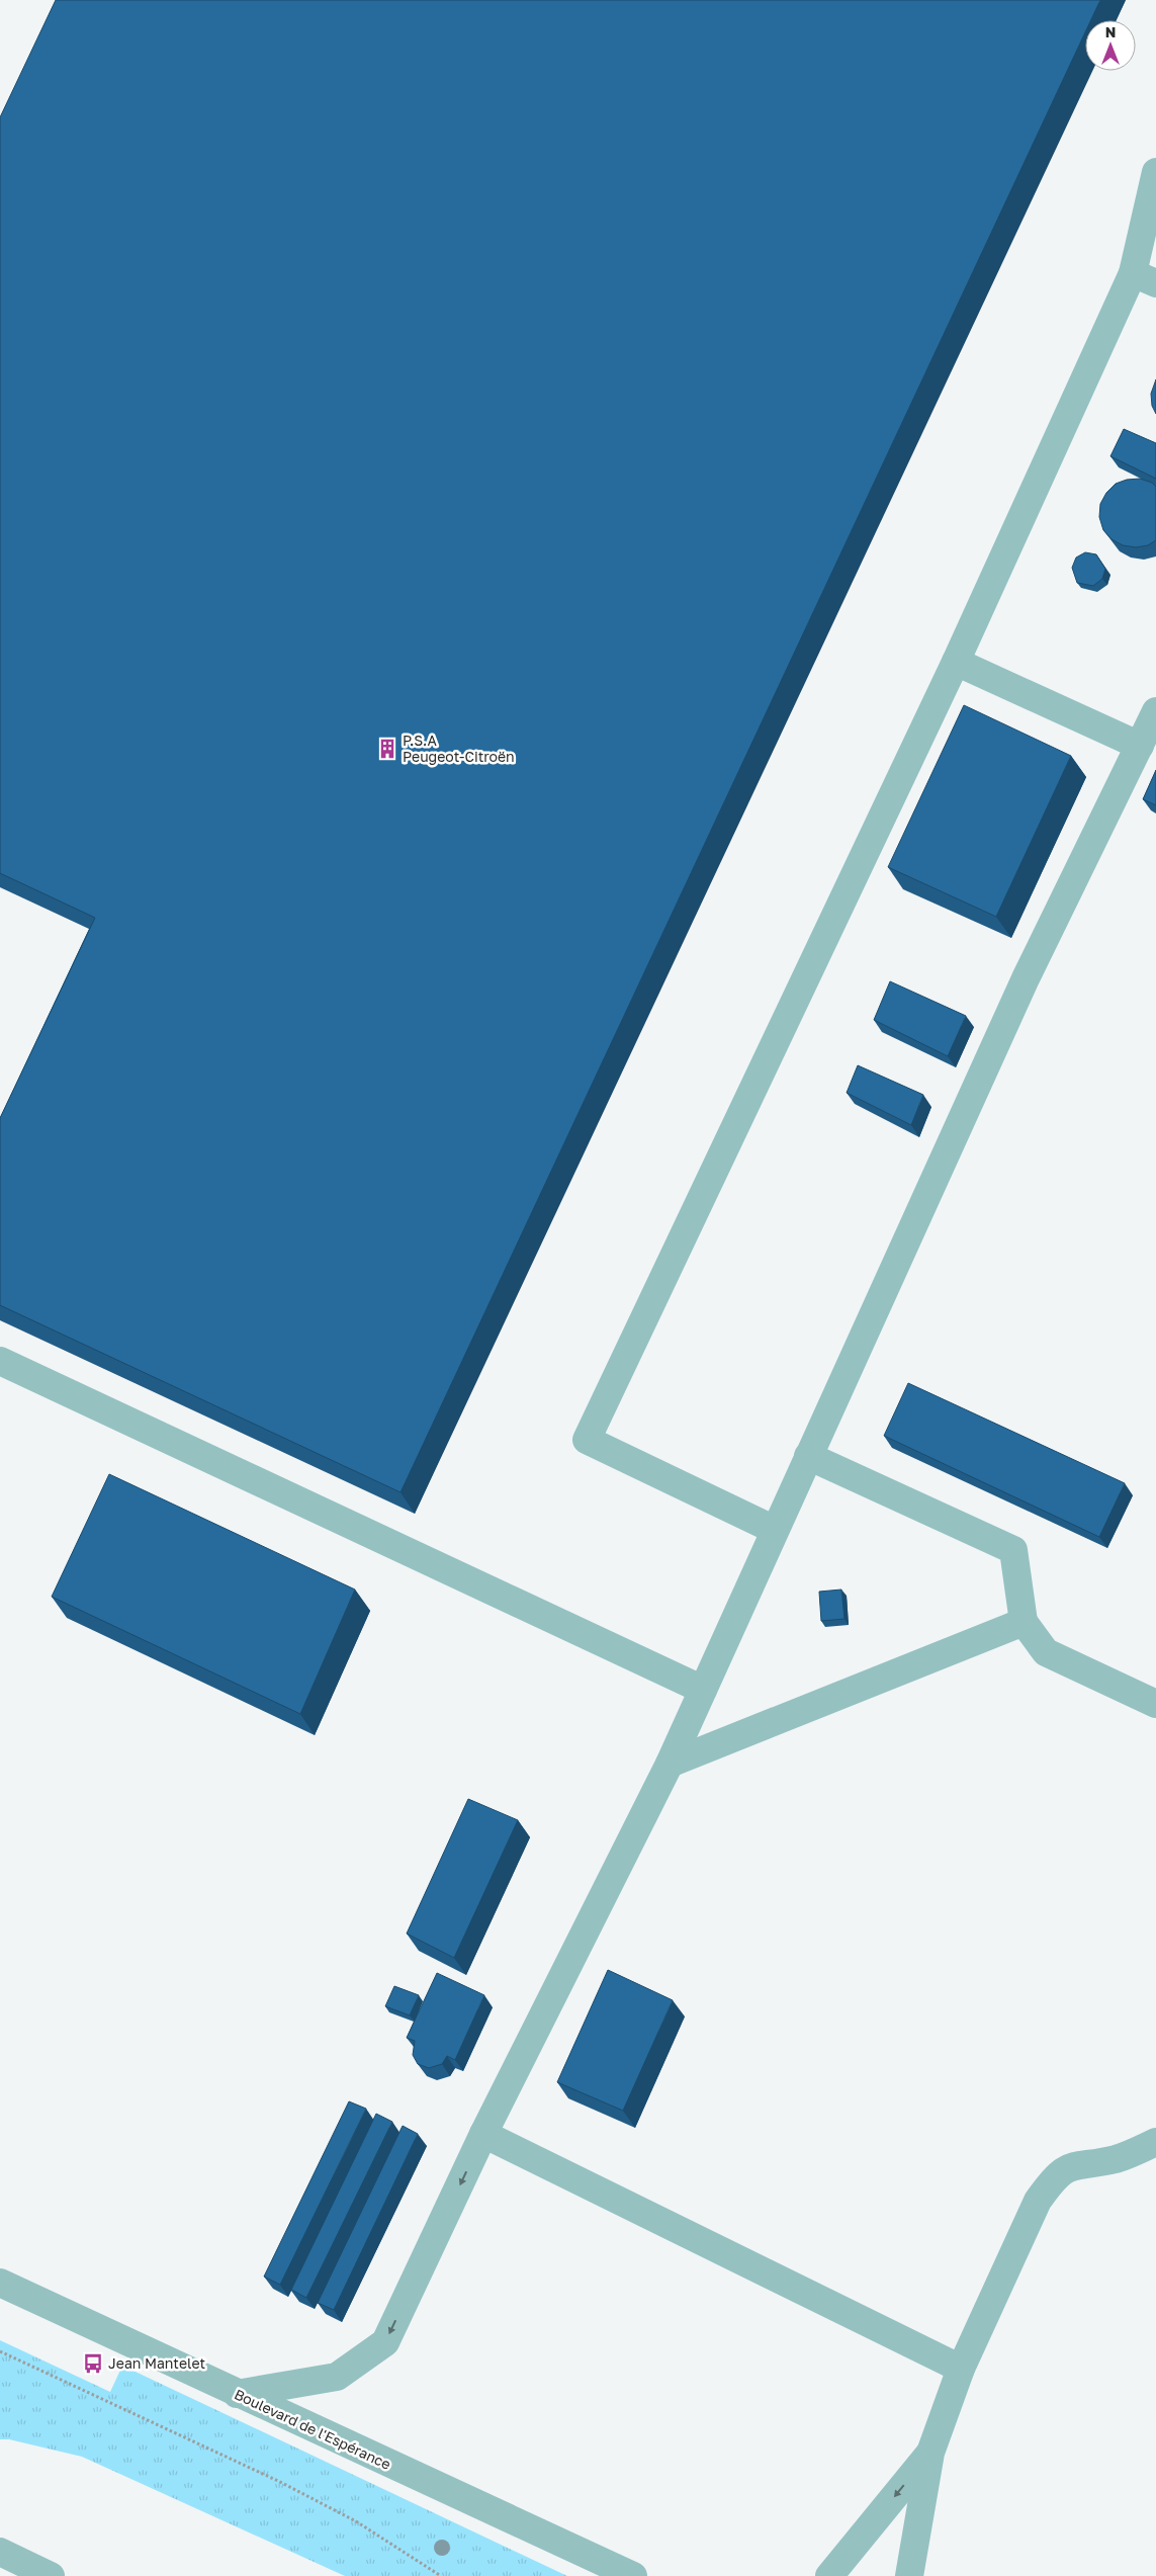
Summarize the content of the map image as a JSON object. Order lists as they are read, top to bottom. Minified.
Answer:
{"streets":{"street":["Boulevard de l'Espérance"]},"places":{"building":["P.S.A Peugeot-Citroën"],"bus stop":["Jean Mantelet"]},"north":"top"}
